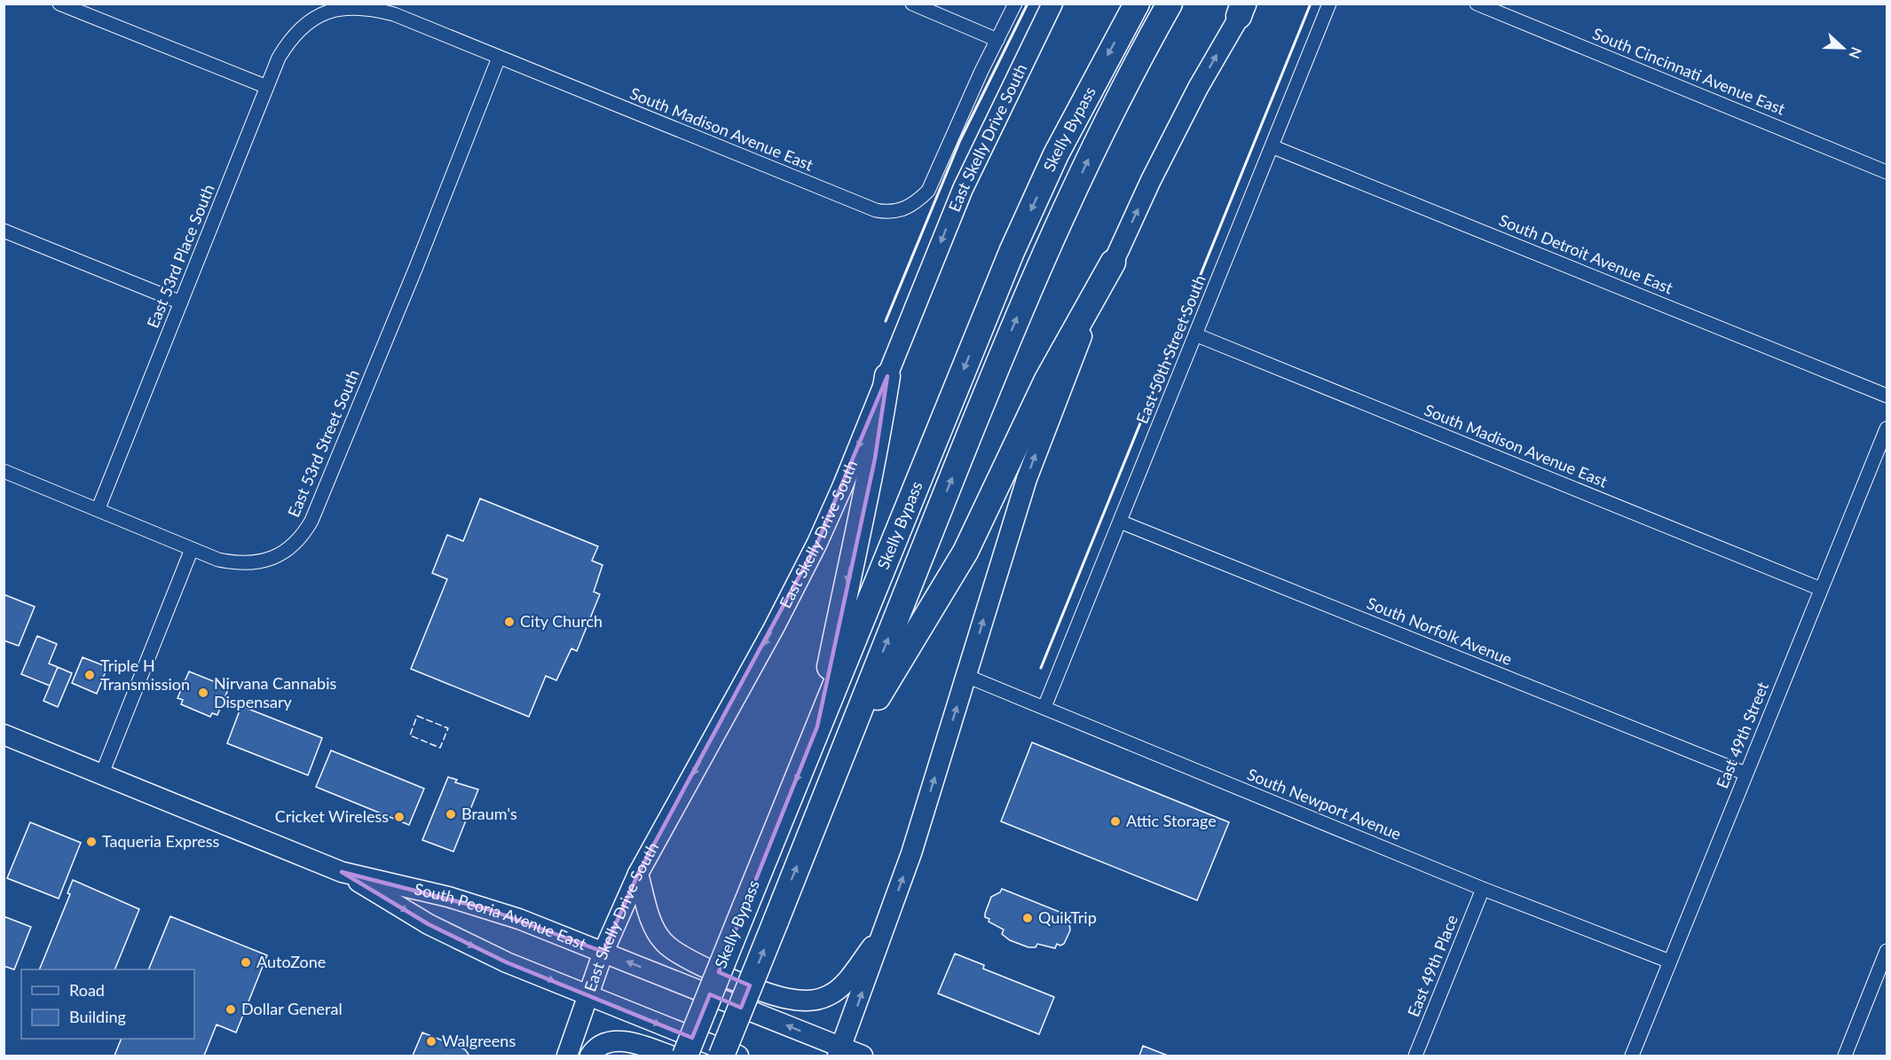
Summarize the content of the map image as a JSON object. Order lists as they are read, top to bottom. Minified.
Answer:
{"streets":{"highway":["Skelly Bypass"],"main road":["East Skelly Drive South","South Peoria Avenue East"],"street":["South Cincinnati Avenue East","South Madison Avenue East","South Detroit Avenue East","East 53rd Place South","East 50th Street South","East 53rd Street South","South Norfolk Avenue","East 49th Street","South Newport Avenue","East 49th Place"]},"crossings":[["South Madison Avenue East","East 53rd Place South"],["South Madison Avenue East","East 50th Street South"],["South Madison Avenue East","East 53rd Street South"],["South Madison Avenue East","East 49th Street"],["East Skelly Drive South","South Peoria Avenue East"],["South Detroit Avenue East","East 50th Street South"],["East 53rd Place South","East 53rd Street South"],["East 50th Street South","South Norfolk Avenue"],["East 50th Street South","South Newport Avenue"],["South Norfolk Avenue","East 49th Street"],["East 49th Street","South Newport Avenue"],["South Newport Avenue","East 49th Place"]],"places":["City Church","Triple H Transmission","Nirvana Cannabis Dispensary","Braum's","Cricket Wireless","Attic Storage","Taqueria Express","QuikTrip","AutoZone","Dollar General","Walgreens"],"legend":["Road","Building"],"north":"right"}
